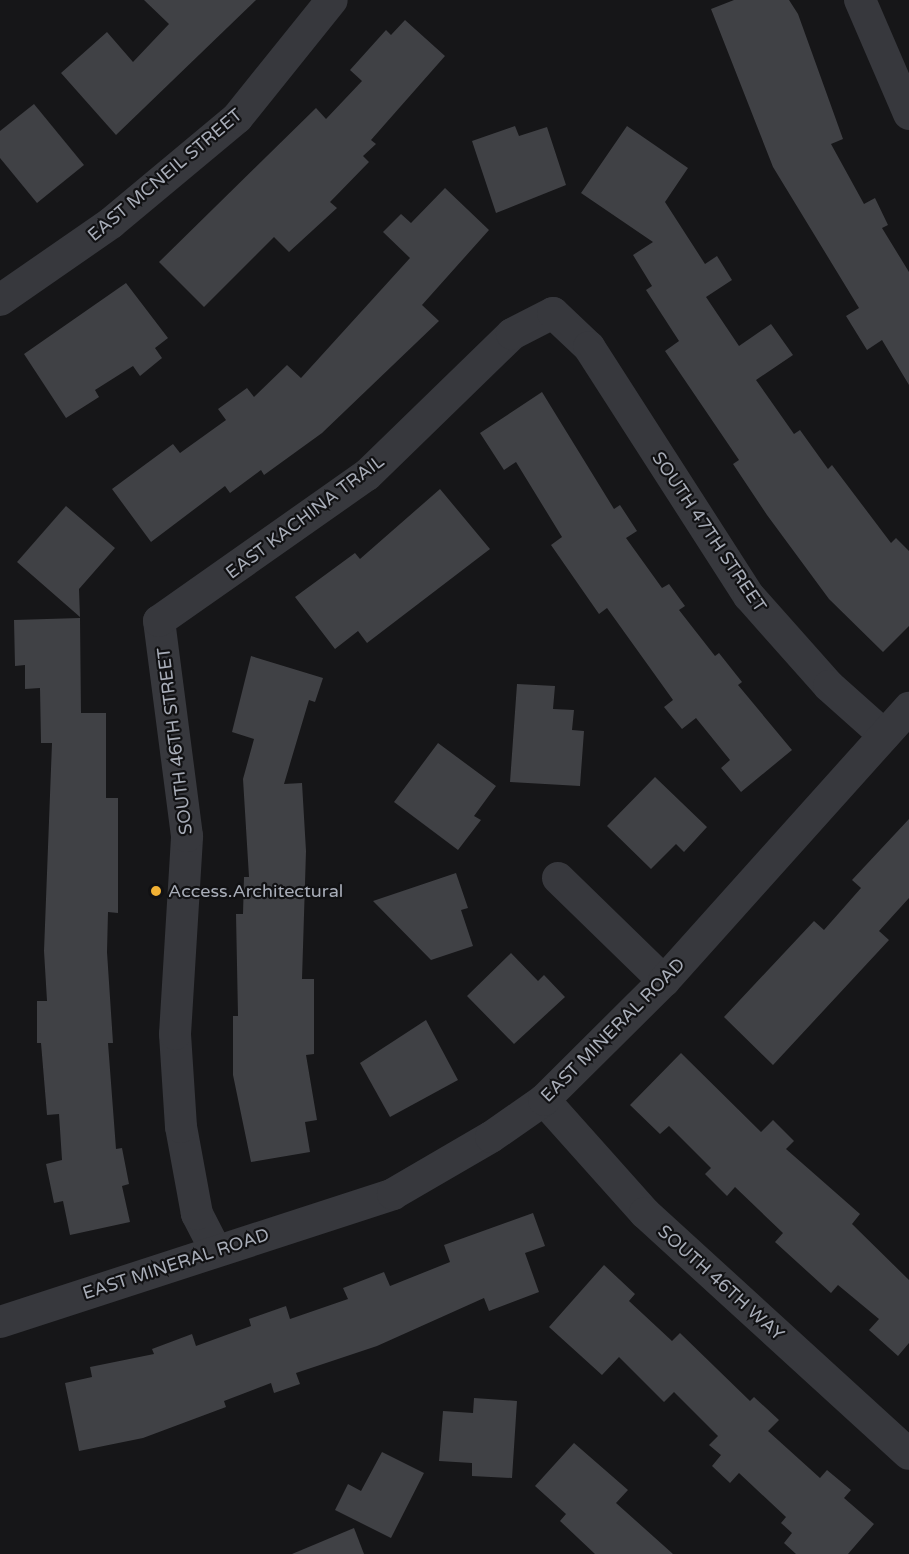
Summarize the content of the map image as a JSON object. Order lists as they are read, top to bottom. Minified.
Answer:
{"streets":{"street":["EAST MCNEIL STREET","EAST KACHINA TRAIL","SOUTH 47TH STREET","SOUTH 46TH STREET","EAST MINERAL ROAD","SOUTH 46TH WAY"]},"crossings":[["EAST KACHINA TRAIL","SOUTH 47TH STREET"],["EAST KACHINA TRAIL","SOUTH 46TH STREET"],["SOUTH 47TH STREET","EAST MINERAL ROAD"],["SOUTH 46TH STREET","EAST MINERAL ROAD"],["EAST MINERAL ROAD","SOUTH 46TH WAY"]],"places":["Access.Architectural"]}
